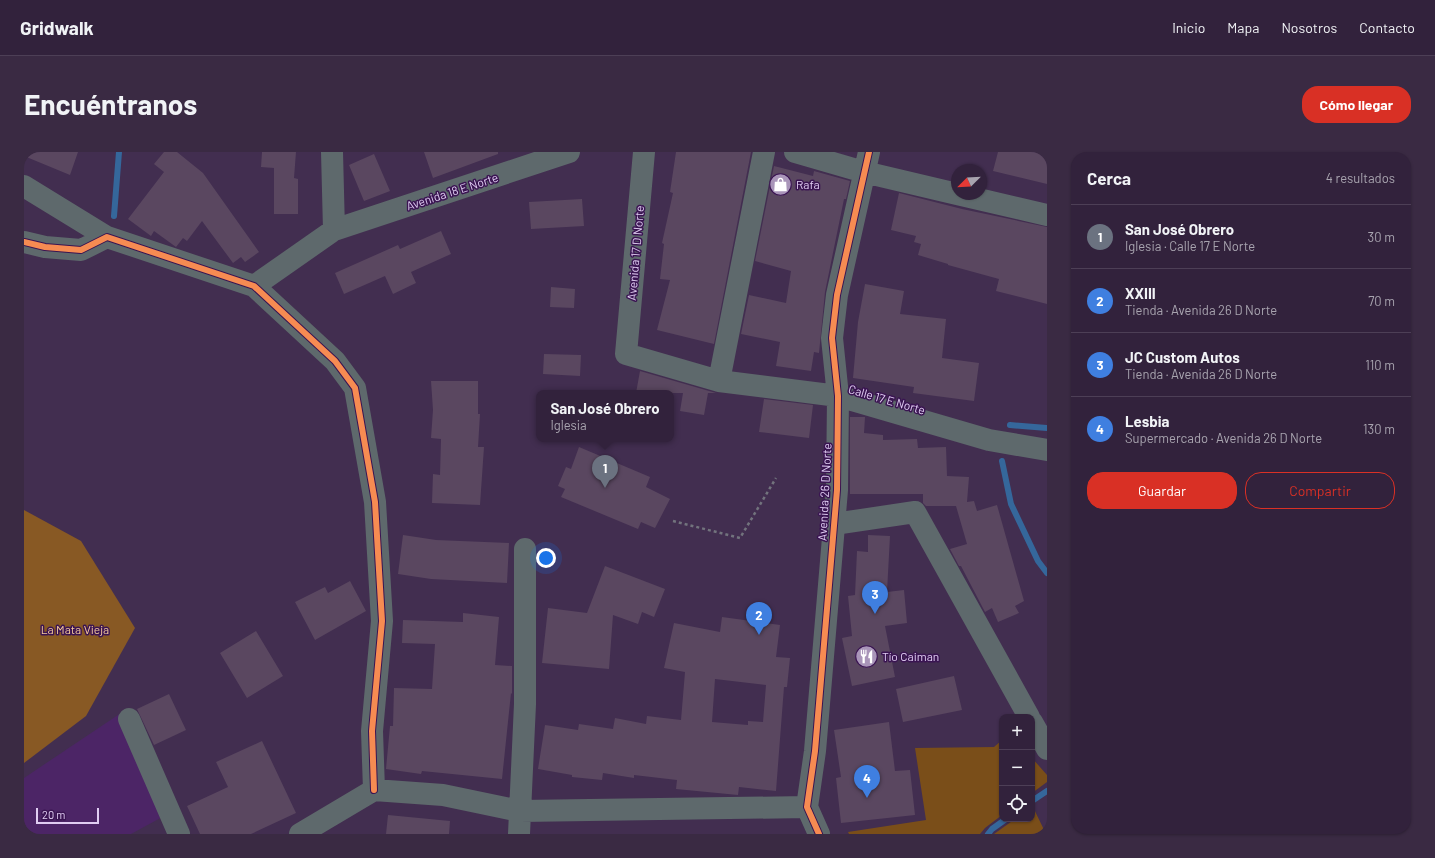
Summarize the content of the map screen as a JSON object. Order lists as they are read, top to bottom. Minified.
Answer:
{"streets":{"street":["Avenida 18 E Norte","Avenida 17 D Norte","Calle 17 E Norte","Avenida 26 D Norte"]},"crossings":[["Avenida 17 D Norte","Calle 17 E Norte"],["Calle 17 E Norte","Avenida 26 D Norte"]],"parks":["La Mata Vieja"],"places":{"shop":["Rafa"],"restaurant":["Tío Caiman"]},"scale_bar":"20 m","north":"bottom left","page":{"header":"Gridwalk","nav":["Inicio","Mapa","Nosotros","Contacto"],"buttons":["Cómo llegar",["Guardar","Compartir"]],"title":"Encuéntranos","heading":["Cerca","4 resultados"],"list":[{"mark":"1","name":"San José Obrero","note":"Iglesia · Calle 17 E Norte","value":"30 m"},{"mark":"2","name":"XXIII","note":"Tienda · Avenida 26 D Norte","value":"70 m"},{"mark":"3","name":"JC Custom Autos","note":"Tienda · Avenida 26 D Norte","value":"110 m"},{"mark":"4","name":"Lesbia","note":"Supermercado · Avenida 26 D Norte","value":"130 m"}],"popup":["San José Obrero","Iglesia"],"pins":["1","3","2","4"],"map_buttons":["+","−"],"scale":"20 m"}}
